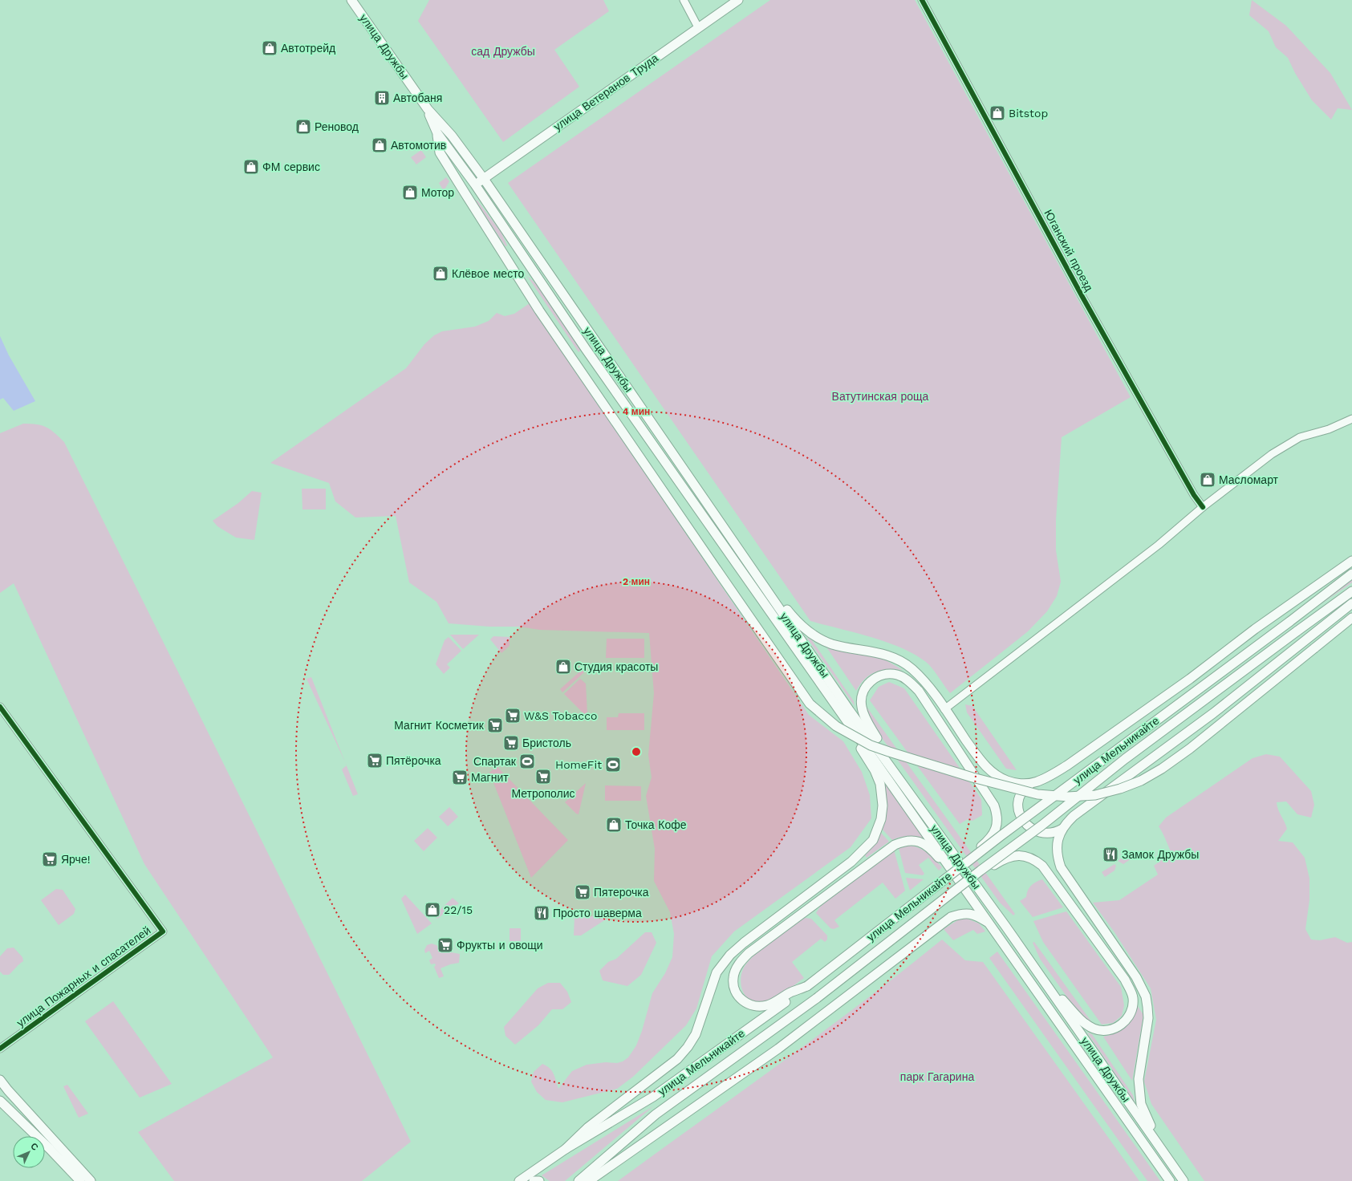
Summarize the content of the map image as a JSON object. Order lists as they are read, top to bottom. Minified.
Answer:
{"streets":{"main road":["улица Дружбы","улица Ветеранов Труда","улица Мельникайте"],"street":["Юганский проезд","улица Пожарных и спасателей"]},"crossings":[["улица Дружбы","улица Ветеранов Труда"]],"parks":["сад Дружбы","Ватутинская роща","парк Гагарина"],"places":{"shop":["Автотрейд","Bitstop","Реновод","Автомотив","ФМ сервис","Мотор","Клёвое место","Масломарт","Студия красоты","Точка Кофе","22/15"],"building":["Автобаня"],"supermarket":["W&S Tobacco","Магнит Косметик","Бристоль","Пятёрочка","Метрополис","Магнит","Ярче!","Пятерочка","Фрукты и овощи"],"sports":["Спартак","HomeFit"],"restaurant":["Замок Дружбы","Просто шаверма"]},"north":"top right","rings":["4 мин","2 мин"]}
